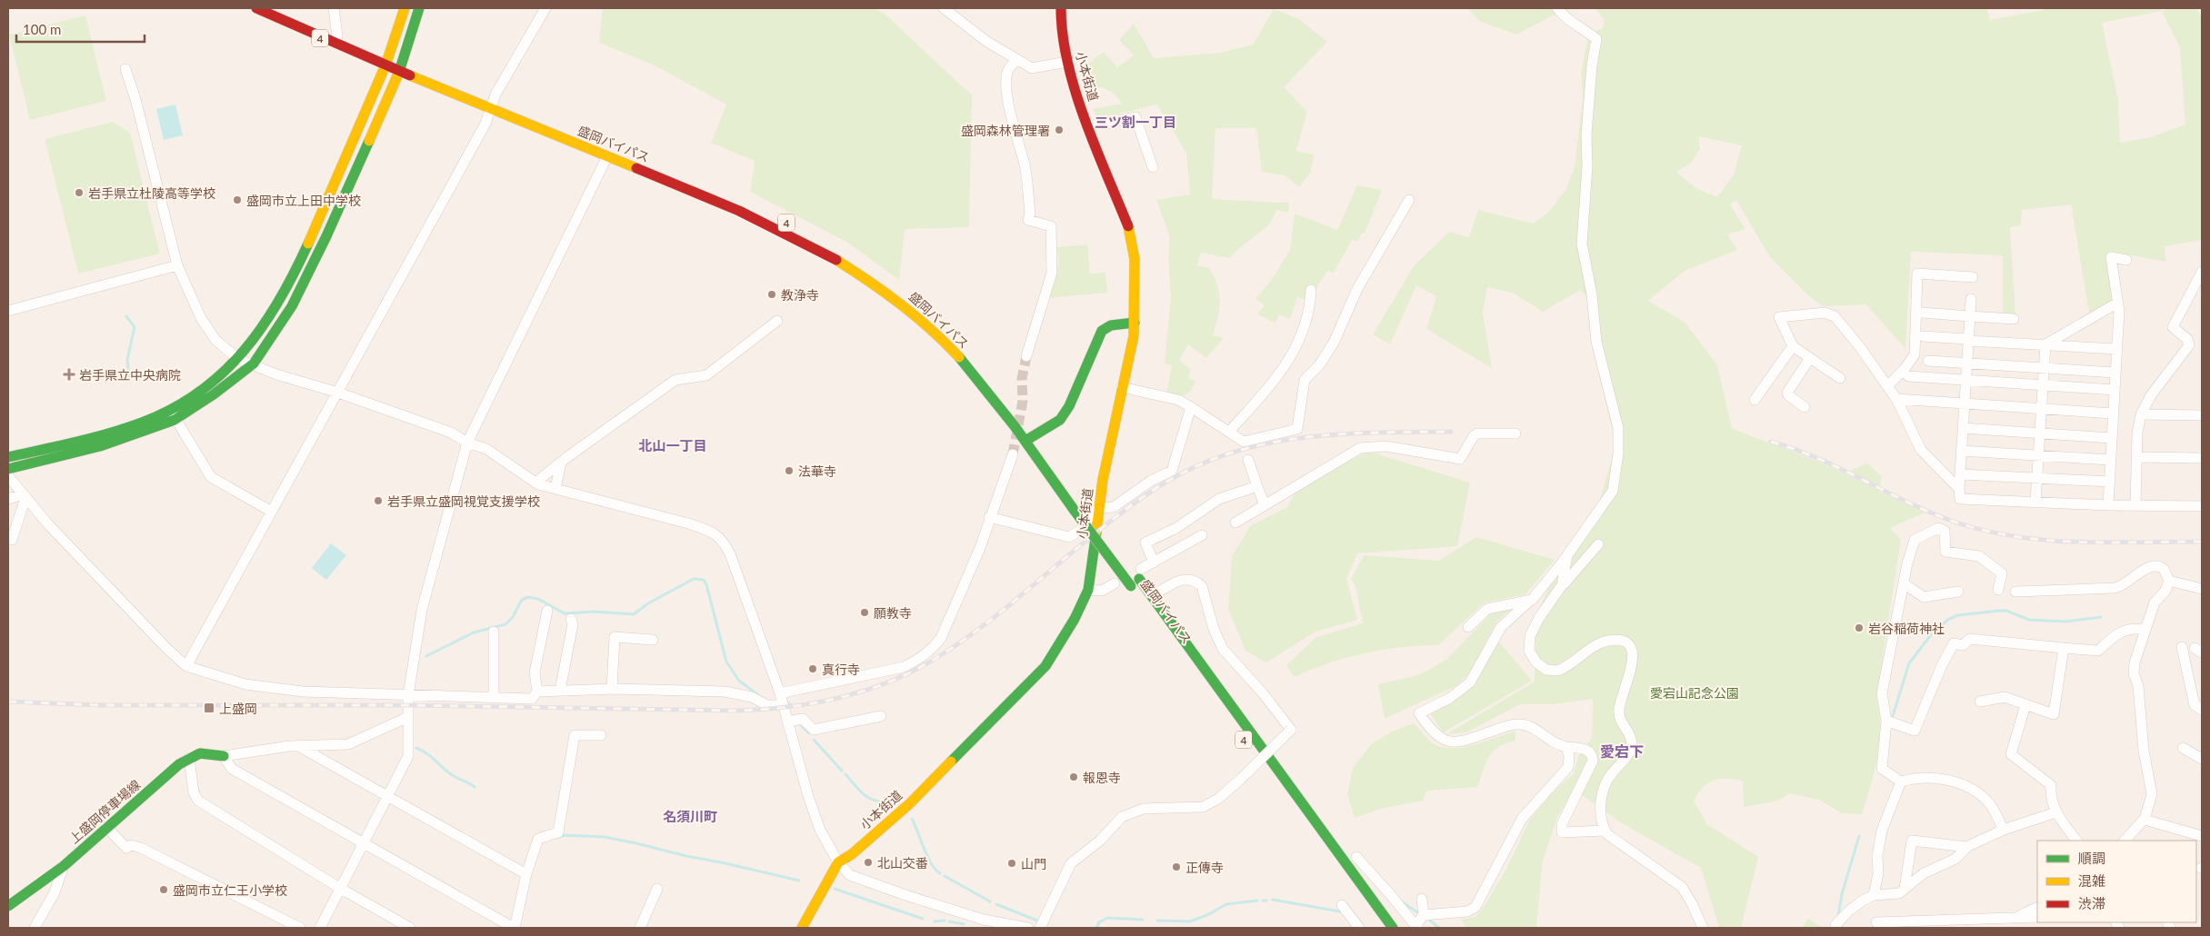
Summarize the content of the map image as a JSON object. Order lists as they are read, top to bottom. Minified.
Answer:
{"streets":{"main road":["4","小本街道","盛岡バイパス","上盛岡停車場線"]},"districts":["三ツ割一丁目","北山一丁目","愛宕下","名須川町"],"parks":["愛宕山記念公園"],"places":{"other":["盛岡森林管理署","岩手県立杜陵高等学校","盛岡市立上田中学校","教浄寺","法華寺","岩手県立盛岡視覚支援学校","願教寺","岩谷稲荷神社","真行寺","報恩寺","北山交番","山門","正傳寺","盛岡市立仁王小学校"],"health":["岩手県立中央病院"],"transit":["上盛岡"]},"legend":["順調","混雑","渋滞"],"scale_bar":"100 m"}
